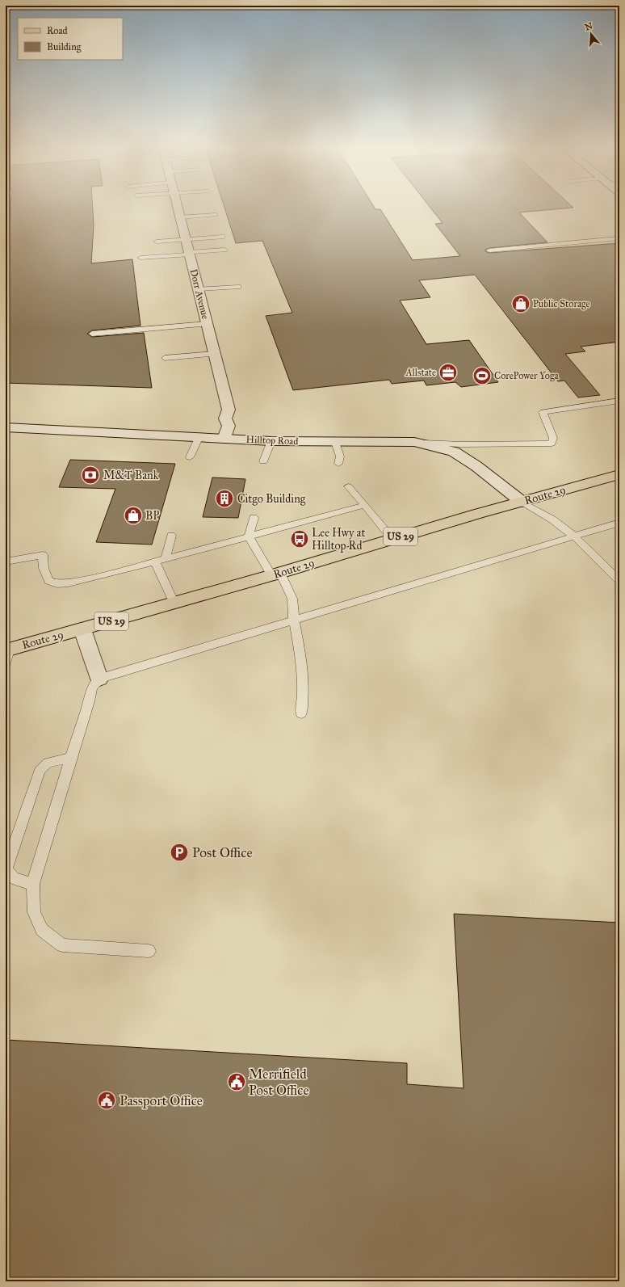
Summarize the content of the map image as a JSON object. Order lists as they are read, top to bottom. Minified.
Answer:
{"streets":{"main road":["Route 29","US 29"],"street":["Dorr Avenue","Hilltop Road"]},"crossings":[["Dorr Avenue","Hilltop Road"],["Hilltop Road","Route 29"]],"places":{"shop":["Public Storage","BP"],"office":["Allstate"],"sports":["CorePower Yoga"],"bank":["M&T Bank"],"building":["Citgo Building"],"bus stop":["Lee Hwy at Hilltop Rd"],"parking":["Post Office"],"public building":["Merrifield Post Office","Passport Office"]},"legend":["Road","Building"],"north":"top"}
